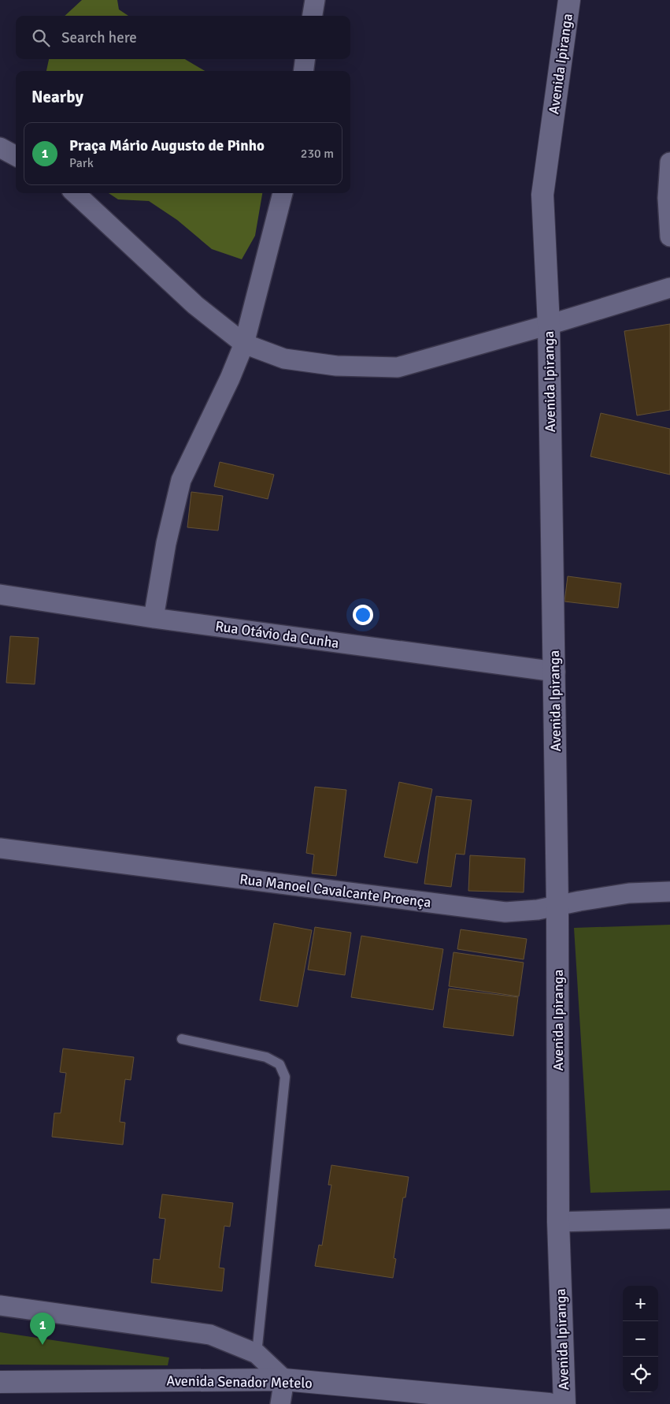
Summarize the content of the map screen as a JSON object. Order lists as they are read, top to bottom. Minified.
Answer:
{"streets":{"street":["Avenida Ipiranga","Rua Otávio da Cunha","Rua Manoel Cavalcante Proença","Avenida Senador Metelo"]},"crossings":[["Avenida Ipiranga","Rua Otávio da Cunha"],["Avenida Ipiranga","Rua Manoel Cavalcante Proença"]],"page":{"search":"Search here","heading":"Nearby","list":[{"mark":"1","name":"Praça Mário Augusto de Pinho","note":"Park","value":"230 m"}],"map_buttons":["+","−"],"pins":"1"}}
